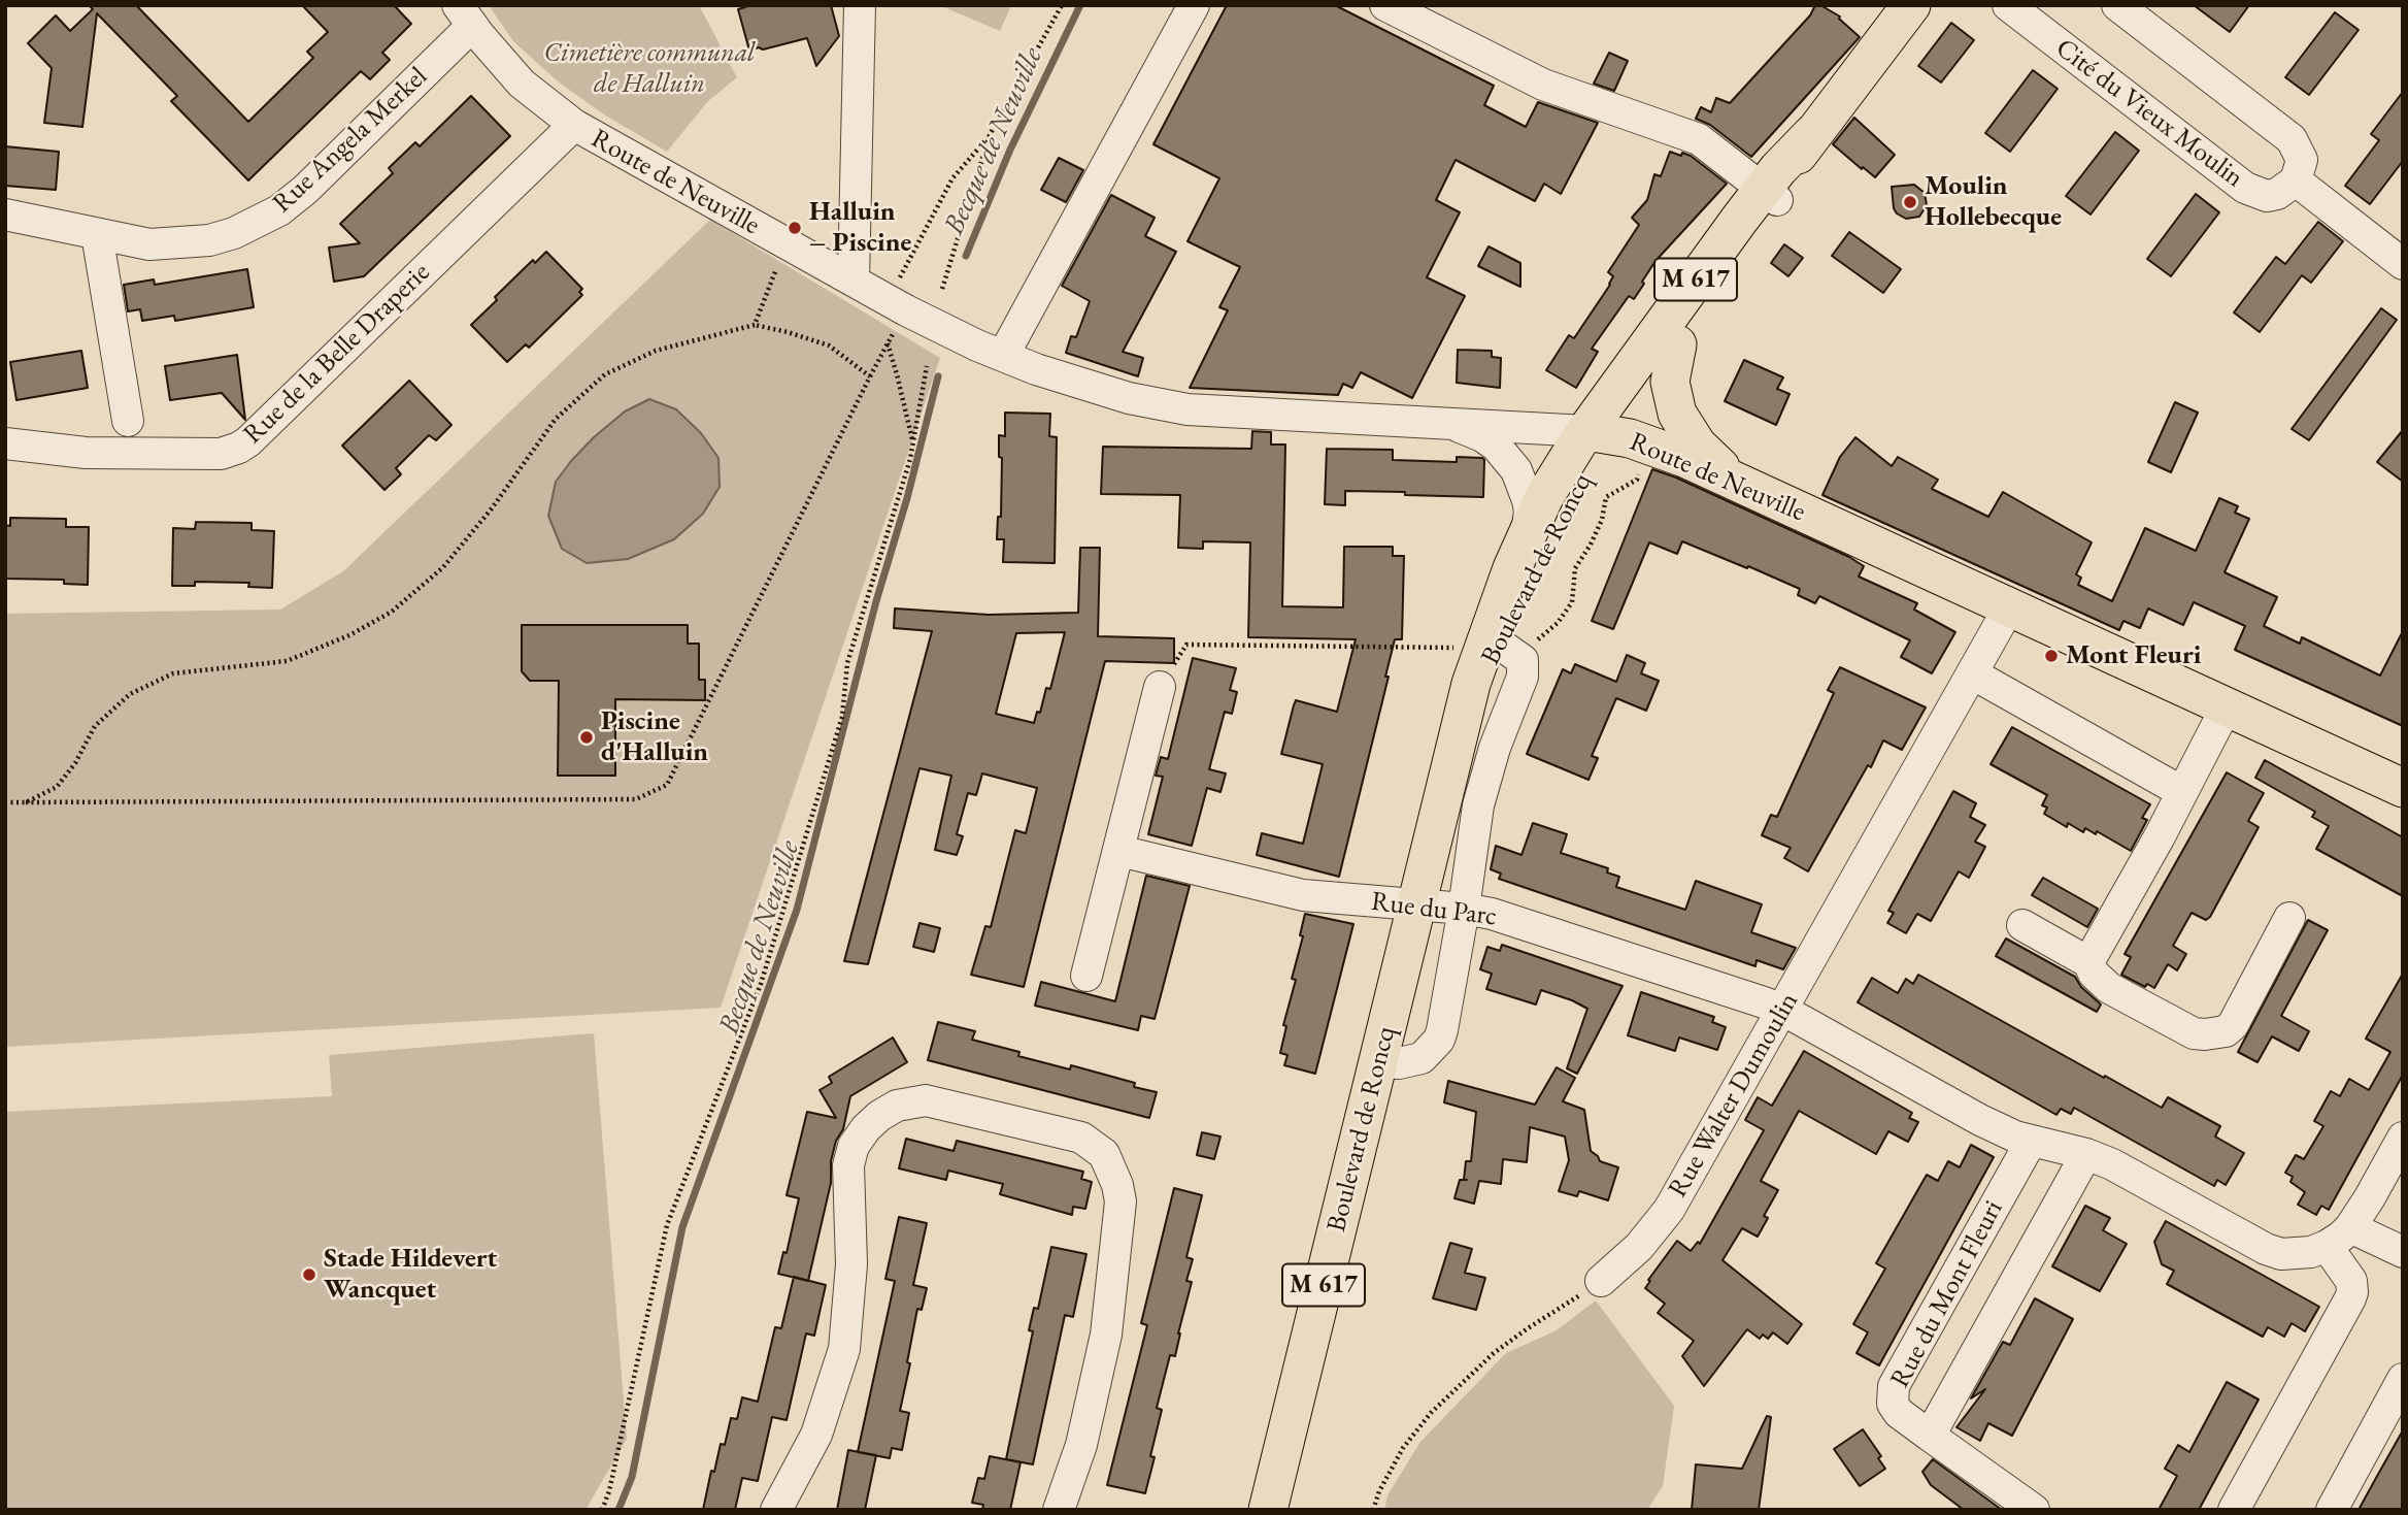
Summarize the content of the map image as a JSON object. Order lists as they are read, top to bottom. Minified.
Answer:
{"streets":{"main road":["Route de Neuville","M 617","Boulevard de Roncq"],"street":["Cité du Vieux Moulin","Rue Angela Merkel","Rue de la Belle Draperie","Rue du Parc","Rue Walter Dumoulin","Rue du Mont Fleuri"]},"crossings":[["Rue Angela Merkel","Route de Neuville"],["Route de Neuville","M 617"],["Route de Neuville","Rue de la Belle Draperie"],["Route de Neuville","Boulevard de Roncq"],["Route de Neuville","Rue Walter Dumoulin"],["M 617","Boulevard de Roncq"],["Boulevard de Roncq","Rue du Parc"],["Rue du Parc","Rue Walter Dumoulin"]],"water":["Becque de Neuville"],"parks":["Cimetière communal de Halluin"],"places":["Moulin Hollebecque","Halluin – Piscine","Mont Fleuri","Piscine d'Halluin","Stade Hildevert Wancquet"]}
